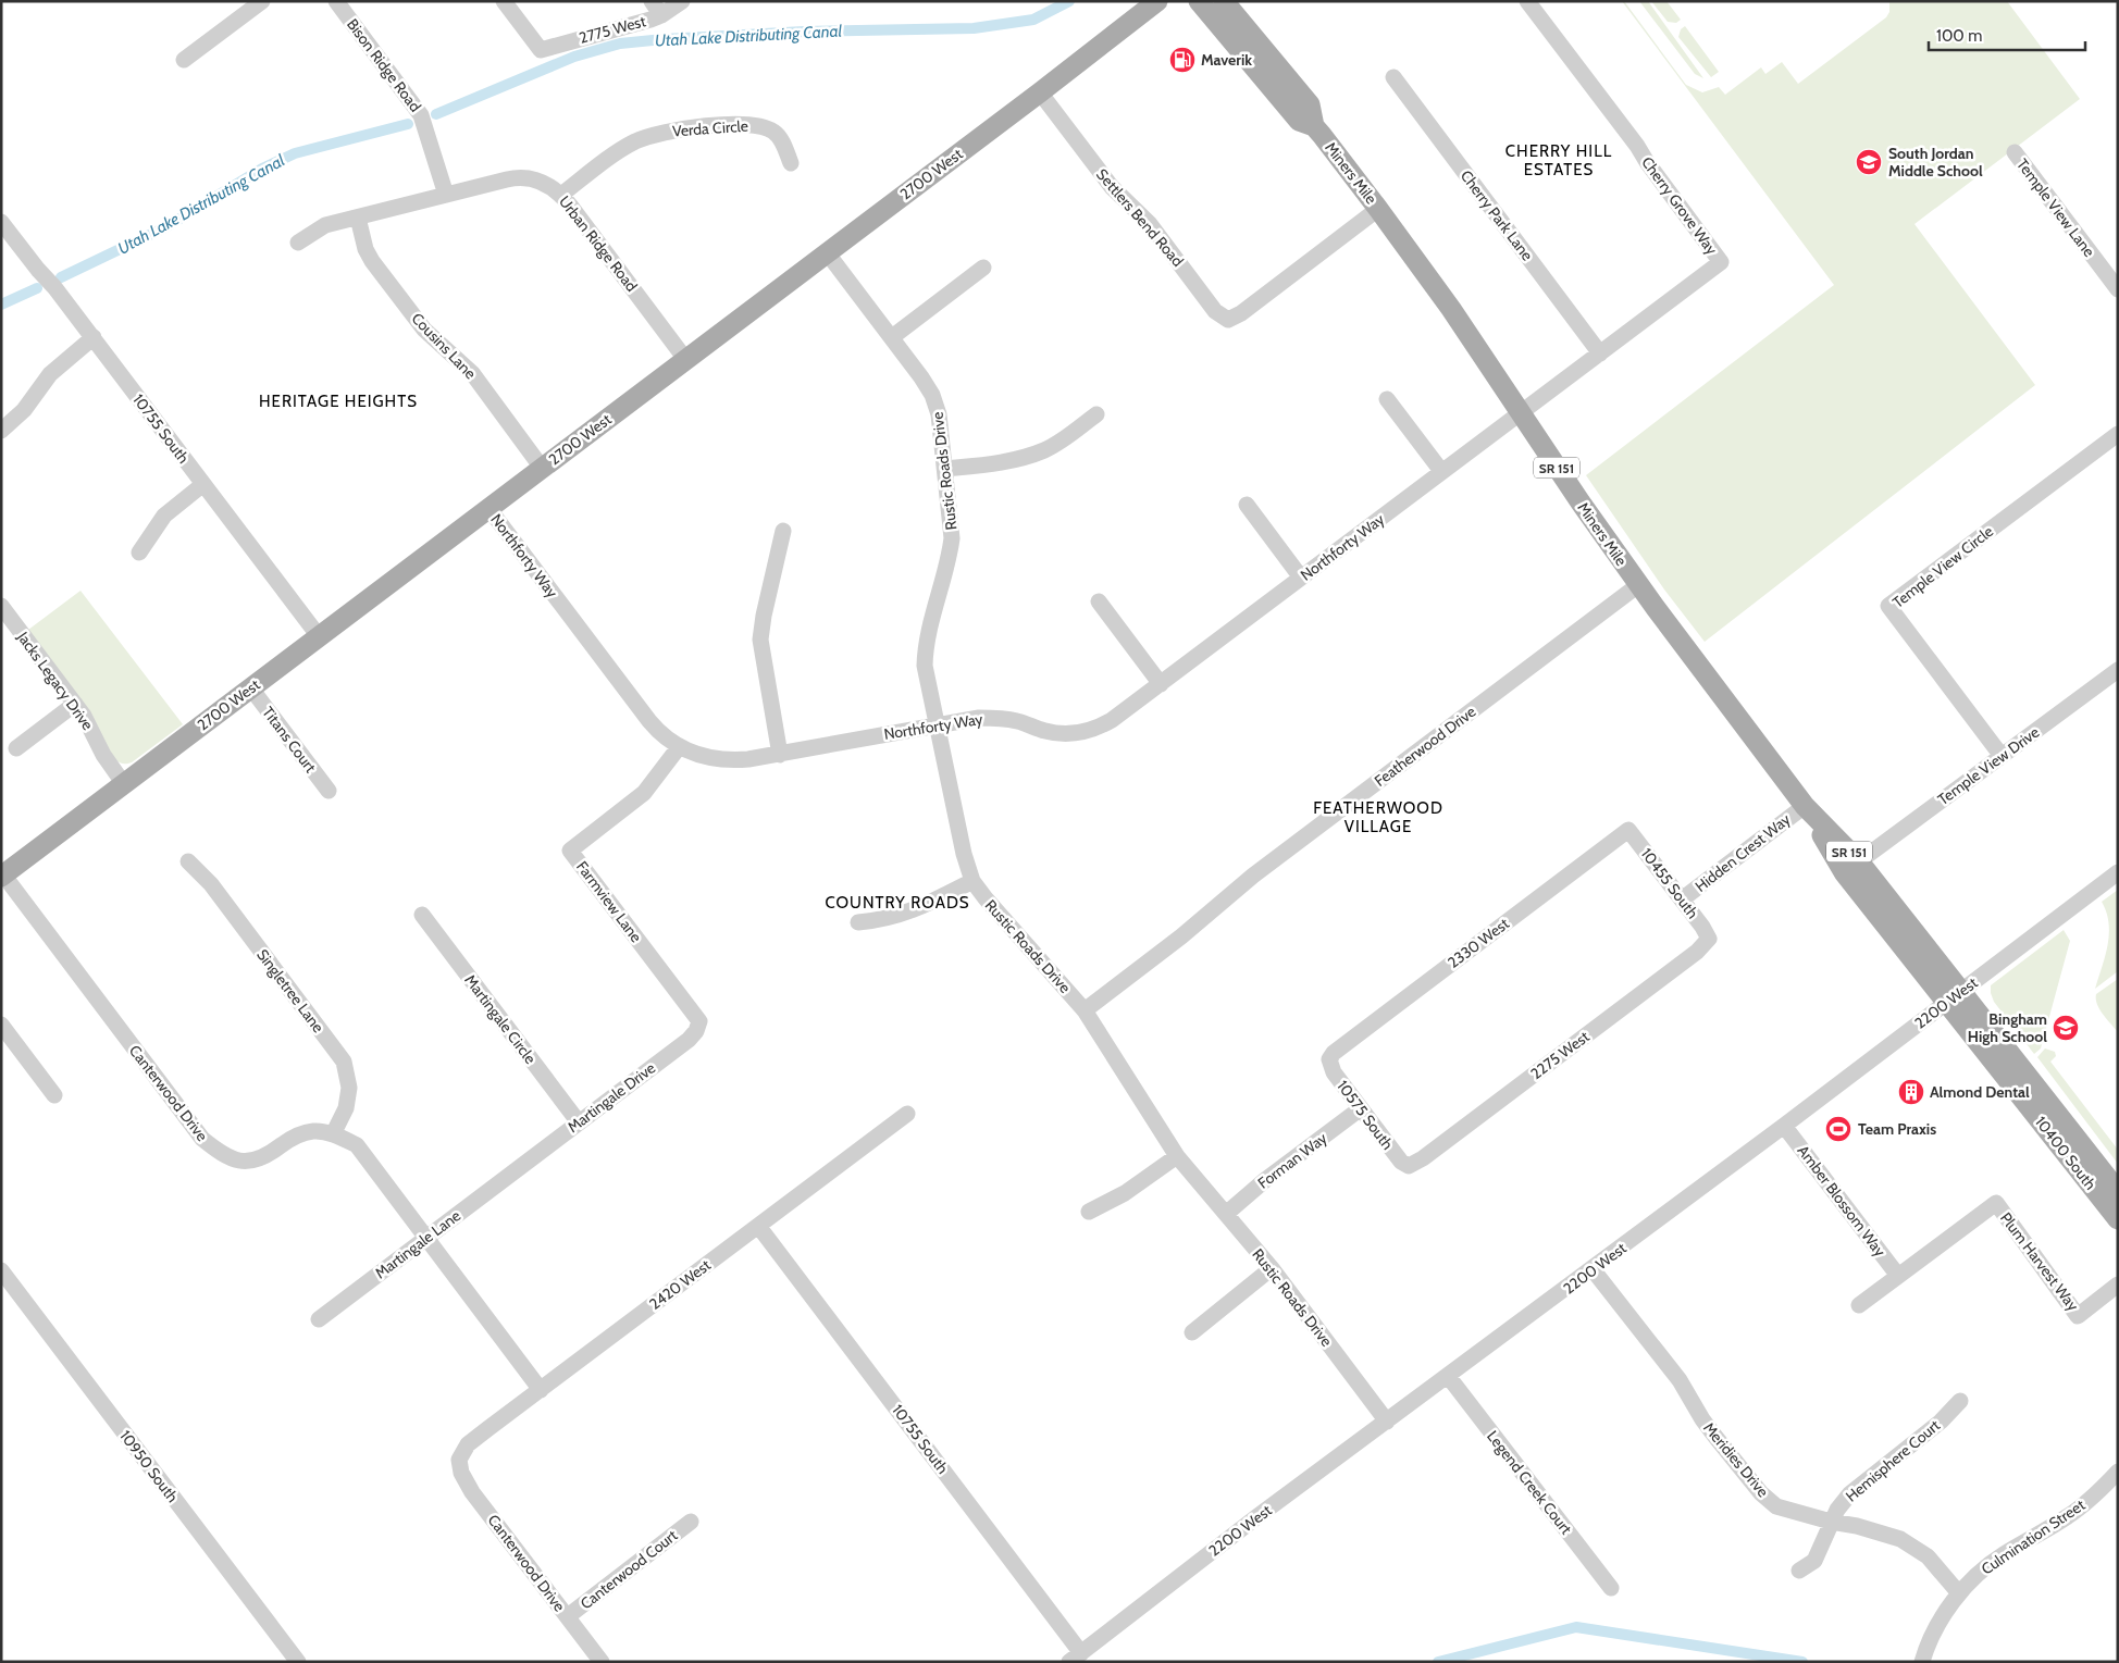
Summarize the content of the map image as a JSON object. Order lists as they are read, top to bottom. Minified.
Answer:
{"streets":{"main road":["Miners Mile","2700 West","SR 151","10400 South"],"street":["2775 West","Bison Ridge Road","Verda Circle","Cherry Grove Way","Temple View Lane","Cherry Park Lane","Settlers Bend Road","Urban Ridge Road","Cousins Lane","10755 South","Rustic Roads Drive","Northforty Way","Temple View Circle","Jacks Legacy Drive","Titans Court","Featherwood Drive","Temple View Drive","Hidden Crest Way","10455 South","Farmview Lane","2330 West","Singletree Lane","2200 West","Martingale Circle","2275 West","Canterwood Drive","Martingale Drive","10575 South","Forman Way","Amber Blossom Way","Martingale Lane","Plum Harvest Way","2420 West","Meridies Drive","Hemisphere Court","10950 South","Legend Creek Court","Culmination Street","Canterwood Court"]},"crossings":[["Bison Ridge Road","Urban Ridge Road"],["Verda Circle","Urban Ridge Road"],["Miners Mile","Cherry Grove Way"],["Miners Mile","Settlers Bend Road"],["Miners Mile","SR 151"],["Miners Mile","Northforty Way"],["Miners Mile","Featherwood Drive"],["Miners Mile","Temple View Drive"],["Miners Mile","Hidden Crest Way"],["Miners Mile","10400 South"],["2700 West","Settlers Bend Road"],["2700 West","Urban Ridge Road"],["2700 West","Cousins Lane"],["2700 West","10755 South"],["2700 West","Rustic Roads Drive"],["2700 West","Northforty Way"],["2700 West","Jacks Legacy Drive"],["2700 West","Titans Court"],["2700 West","Canterwood Drive"],["Cherry Grove Way","Cherry Park Lane"],["Cherry Grove Way","Northforty Way"],["Urban Ridge Road","Cousins Lane"],["10755 South","2200 West"],["10755 South","2420 West"],["SR 151","Hidden Crest Way"],["SR 151","10400 South"],["Rustic Roads Drive","Northforty Way"],["Rustic Roads Drive","Featherwood Drive"],["Rustic Roads Drive","2200 West"],["Rustic Roads Drive","Forman Way"],["Northforty Way","Farmview Lane"],["Temple View Circle","Temple View Drive"],["Hidden Crest Way","10455 South"],["10455 South","2330 West"],["10455 South","2275 West"],["Farmview Lane","Martingale Drive"],["2330 West","10575 South"],["Singletree Lane","Canterwood Drive"],["2200 West","10400 South"],["2200 West","Amber Blossom Way"],["2200 West","Meridies Drive"],["2200 West","Legend Creek Court"],["Martingale Circle","Martingale Drive"],["2275 West","10575 South"],["Canterwood Drive","Martingale Lane"],["Canterwood Drive","2420 West"],["Canterwood Drive","Canterwood Court"],["Martingale Drive","Martingale Lane"],["10575 South","Forman Way"],["Amber Blossom Way","Plum Harvest Way"],["Meridies Drive","Hemisphere Court"],["Meridies Drive","Culmination Street"]],"districts":["CHERRY HILL ESTATES","HERITAGE HEIGHTS","FEATHERWOOD VILLAGE","COUNTRY ROADS"],"water":["Utah Lake Distributing Canal"],"places":{"fuel station":["Maverik"],"school or university":["South Jordan Middle School","Bingham High School"],"building":["Almond Dental"],"sports":["Team Praxis"]},"scale_bar":"100 m"}
